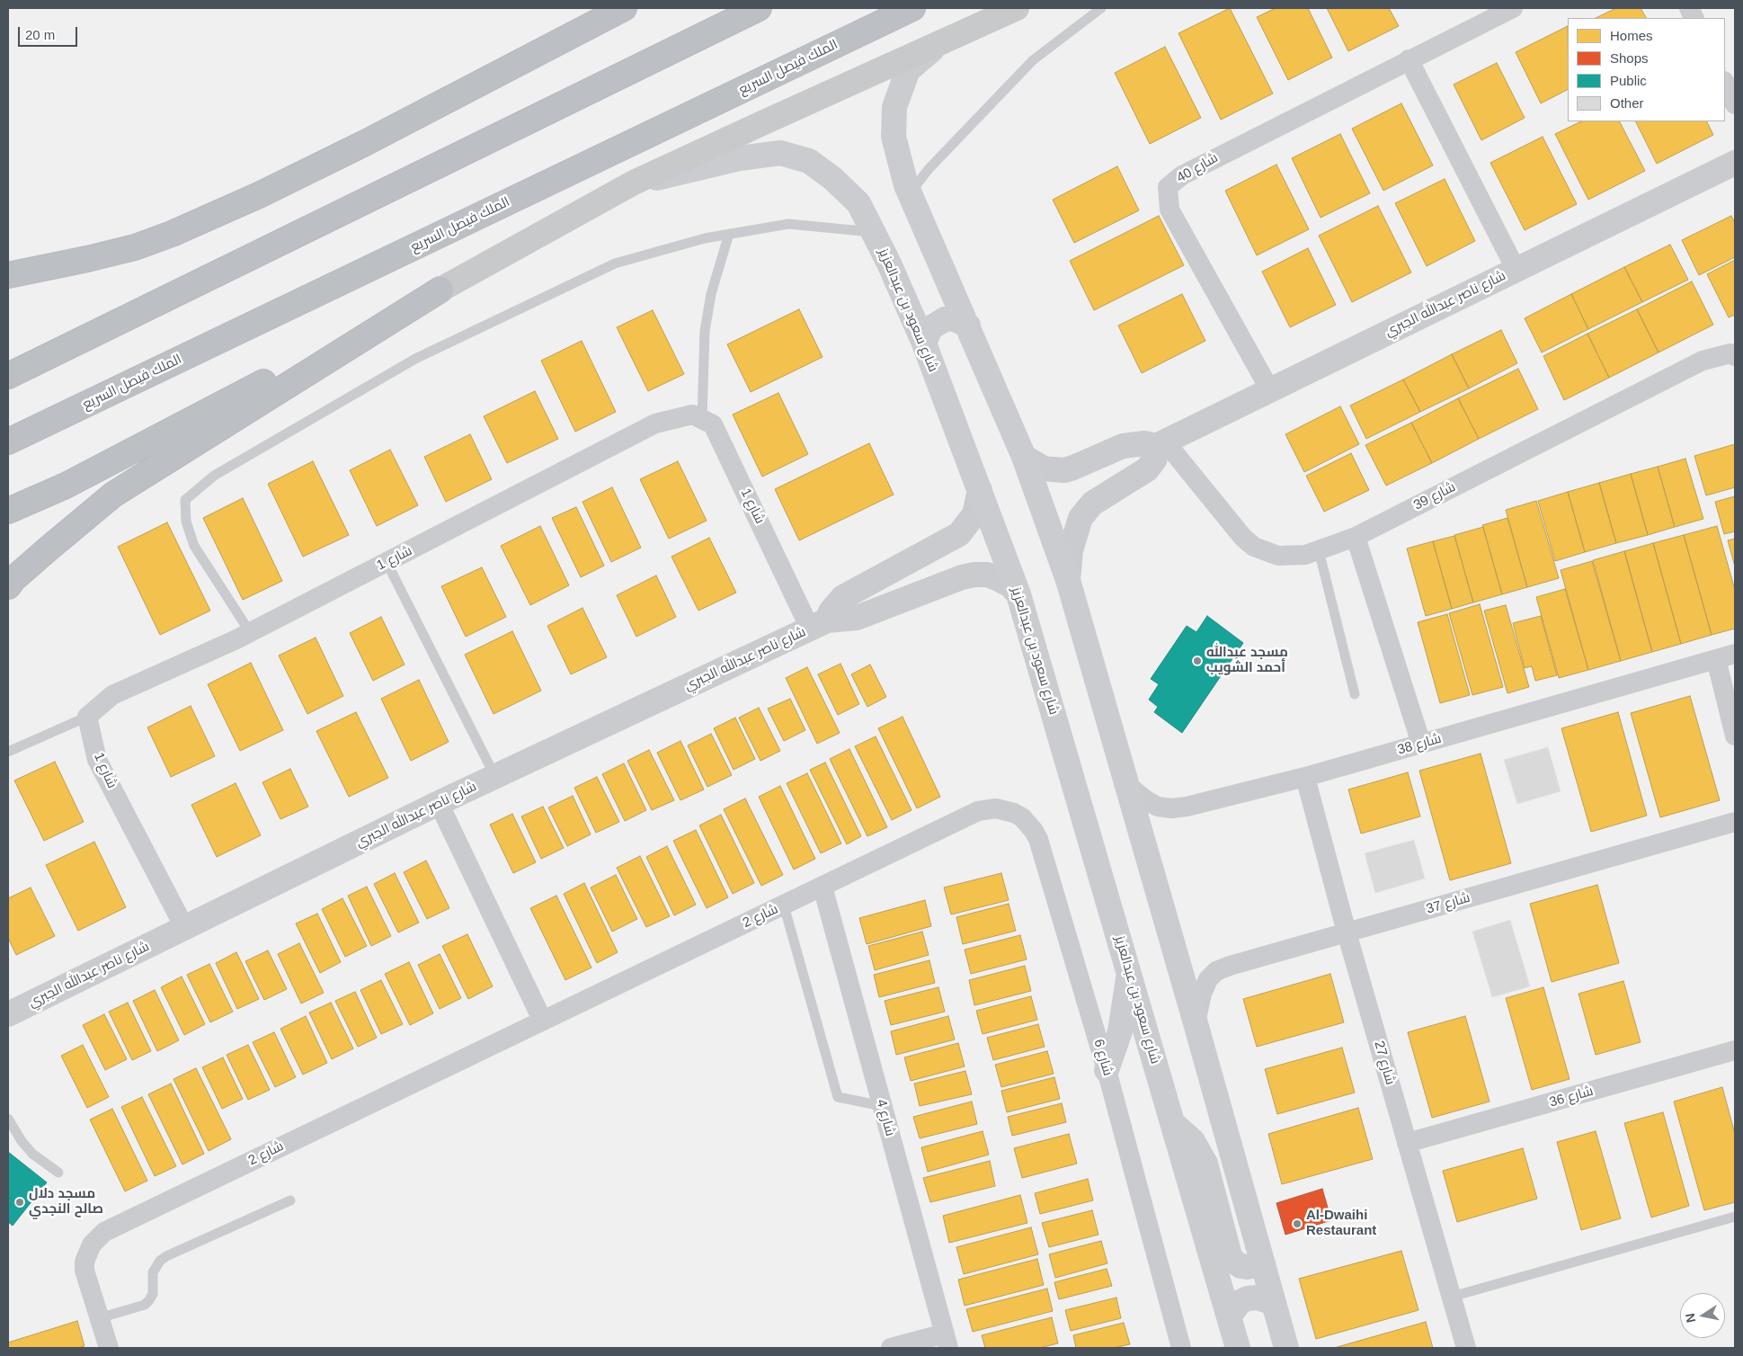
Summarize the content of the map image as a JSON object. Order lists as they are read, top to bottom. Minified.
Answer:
{"streets":{"highway":["الملك فيصل السريع"],"main road":["شارع سعود بن عبدالعزيز"],"street":["شارع 40","شارع ناصر عبدالله الجبري","شارع 39","شارع 1","شارع 38","شارع 37","شارع 2","شارع 6","شارع 27","شارع 36","شارع 4"]},"crossings":[["شارع 40","شارع ناصر عبدالله الجبري"],["شارع ناصر عبدالله الجبري","شارع سعود بن عبدالعزيز"],["شارع ناصر عبدالله الجبري","شارع 39"],["شارع ناصر عبدالله الجبري","شارع 1"],["شارع 38","شارع 27"],["شارع 37","شارع 27"],["شارع 2","شارع 6"],["شارع 2","شارع 4"],["شارع 27","شارع 36"]],"places":["مسجد عبدالله أحمد الشويب","مسجد دلال صالح النجدي","Al-Dwaihi Restaurant"],"legend":["Homes","Shops","Public","Other"],"scale_bar":"20 m","north":"left"}
